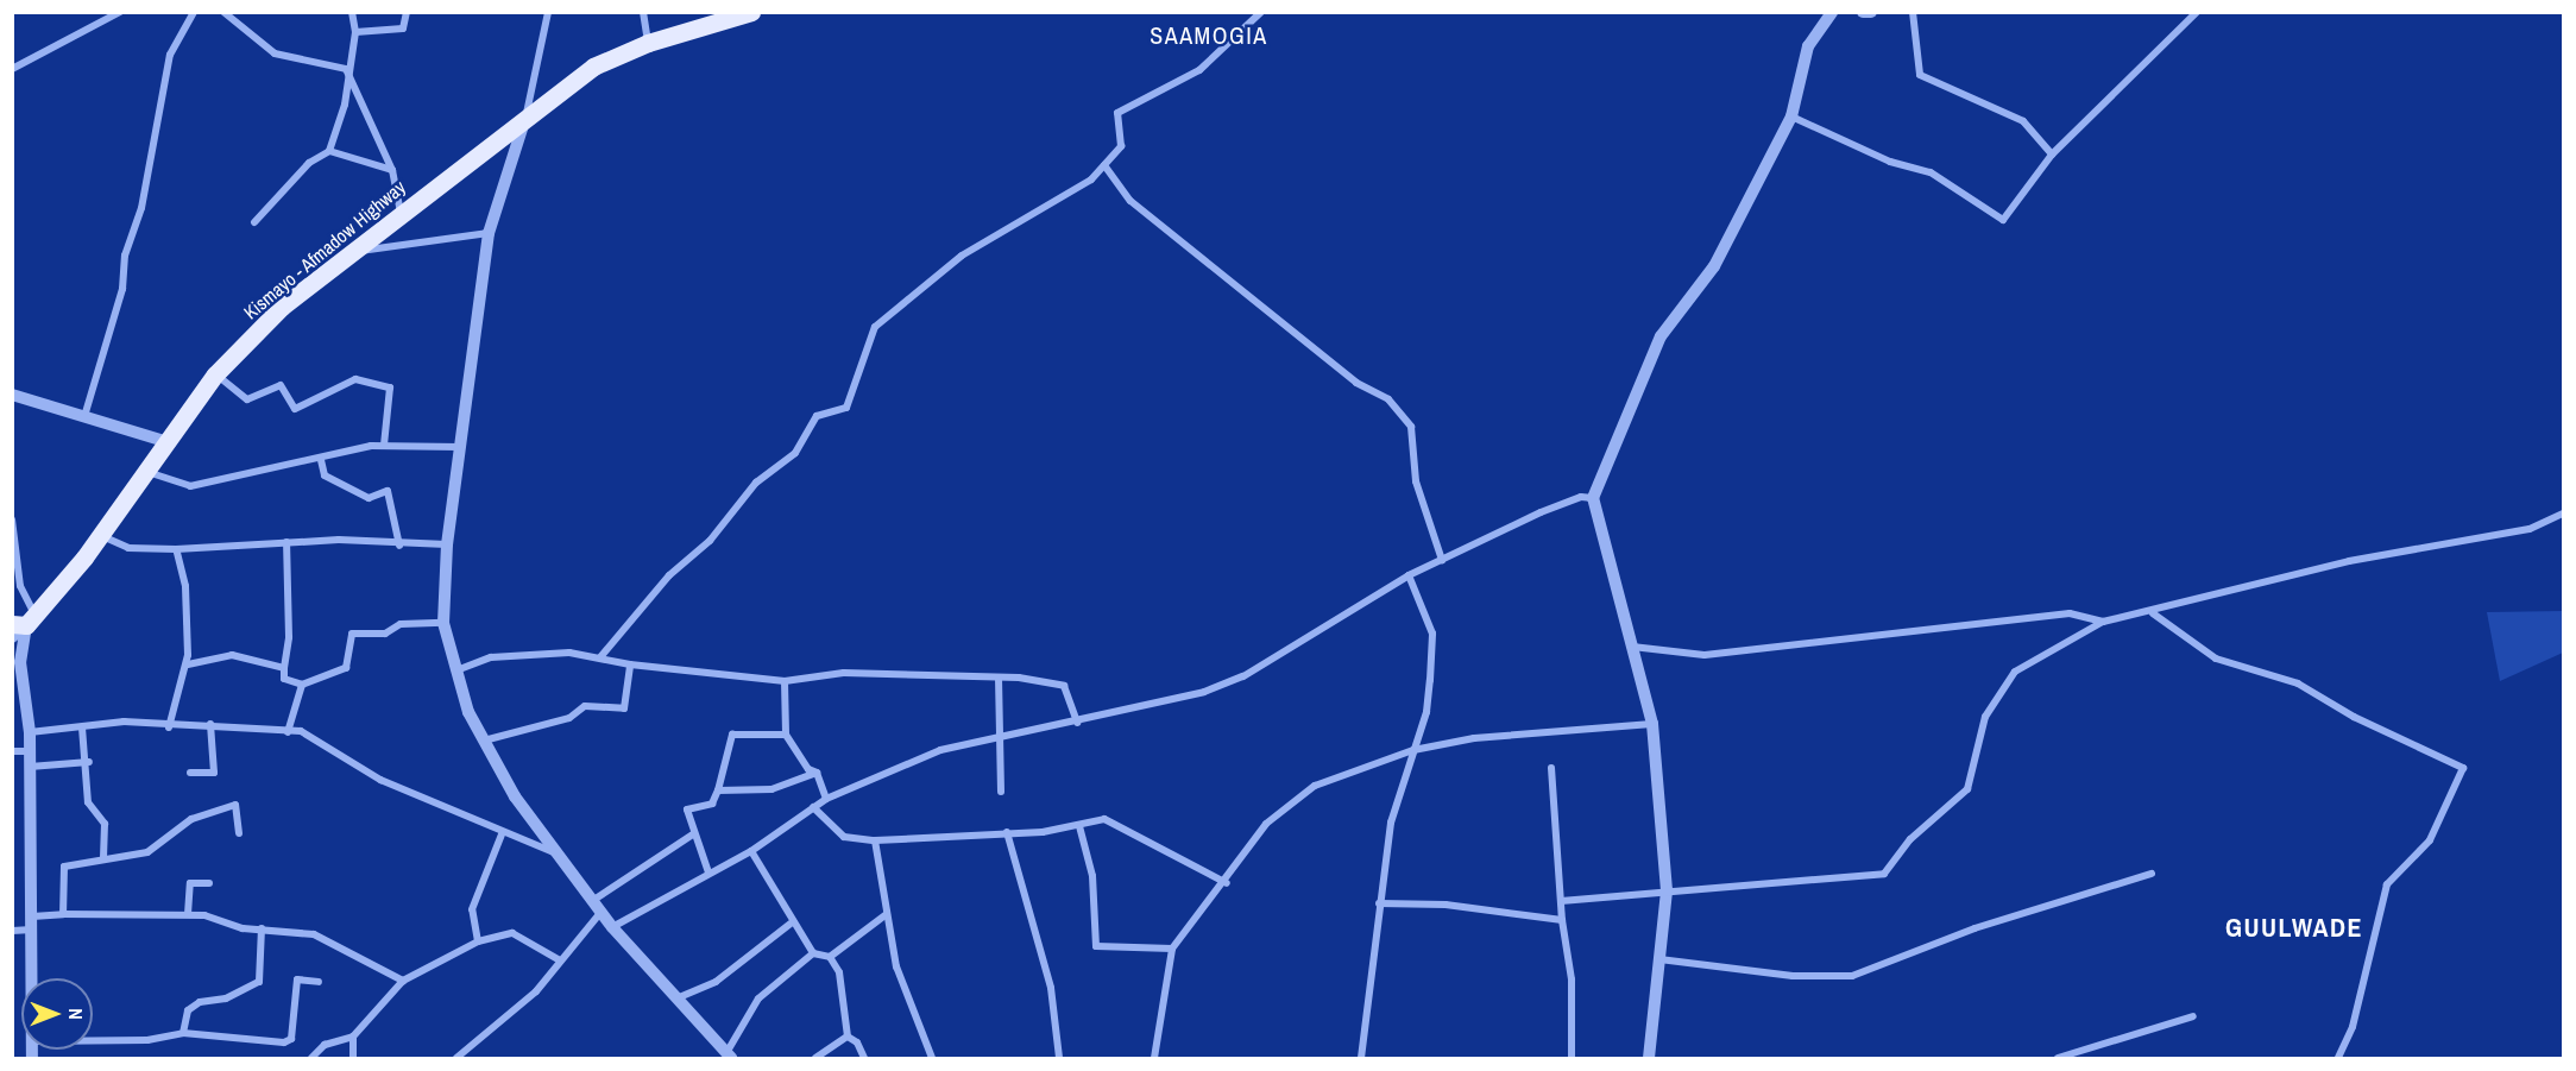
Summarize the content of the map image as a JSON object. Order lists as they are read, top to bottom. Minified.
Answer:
{"streets":{"main road":["Kismayo - Afmadow Highway"]},"districts":["SAAMOGIA","GUULWADE"],"north":"right"}
